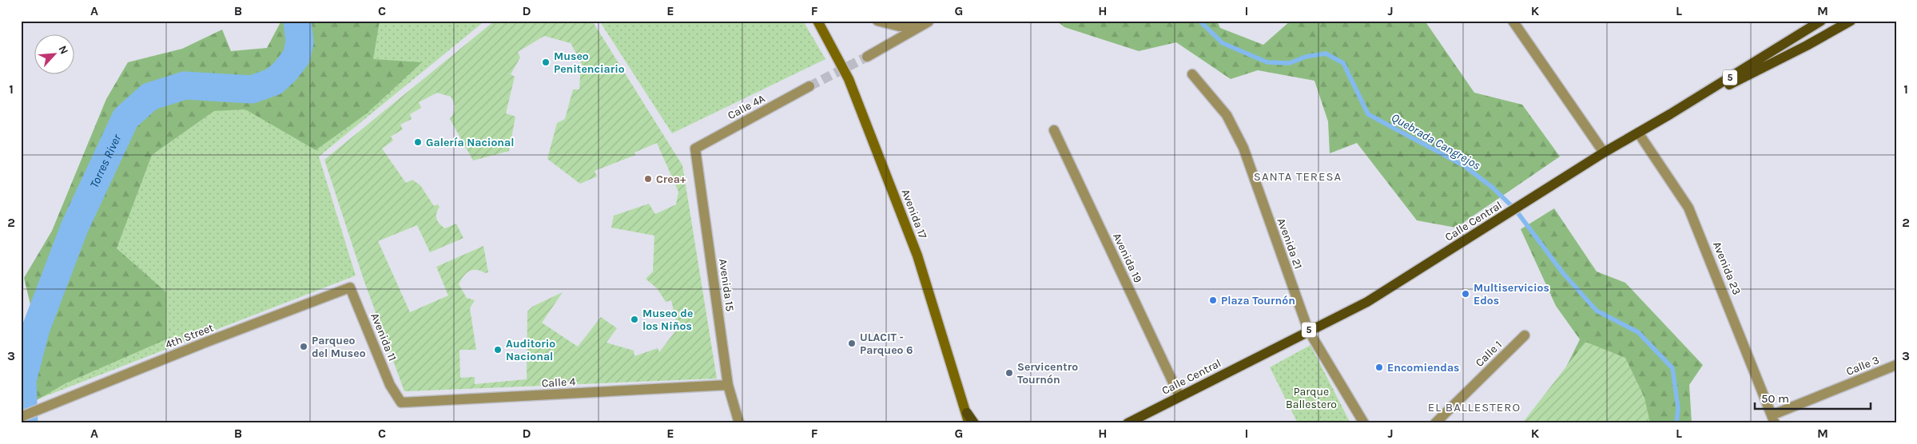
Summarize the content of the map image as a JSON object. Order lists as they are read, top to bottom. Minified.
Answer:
{"streets":{"main road":["5","Avenida 17","Calle Central"],"street":["Calle 4A","Avenida 21","Avenida 19","Avenida 23","Avenida 15","4th Street","Avenida 11","Calle 1","Calle 3","Calle 4"]},"crossings":[["Calle 4A","Avenida 15"],["Calle Central","Avenida 21"],["Calle Central","Avenida 19"],["Calle Central","Avenida 23"],["Avenida 23","Calle 3"],["Avenida 15","Calle 4"],["4th Street","Avenida 11"],["Avenida 11","Calle 4"]],"districts":["SANTA TERESA","EL BALLESTERO"],"water":["Quebrada Cangrejos","Torres River"],"parks":["Parque Ballestero"],"places":["Museo Penitenciario","Galería Nacional","Crea+","Multiservicios Edos","Plaza Tournón","Museo de los Niños","ULACIT - Parqueo 6","Parqueo del Museo","Auditorio Nacional","Encomiendas","Servicentro Tournón"],"scale_bar":"50 m","north":"top right","grid":{"columns":["A","B","C","D","E","F","G","H","I","J","K","L","M"],"rows":["1","2","3"]}}
